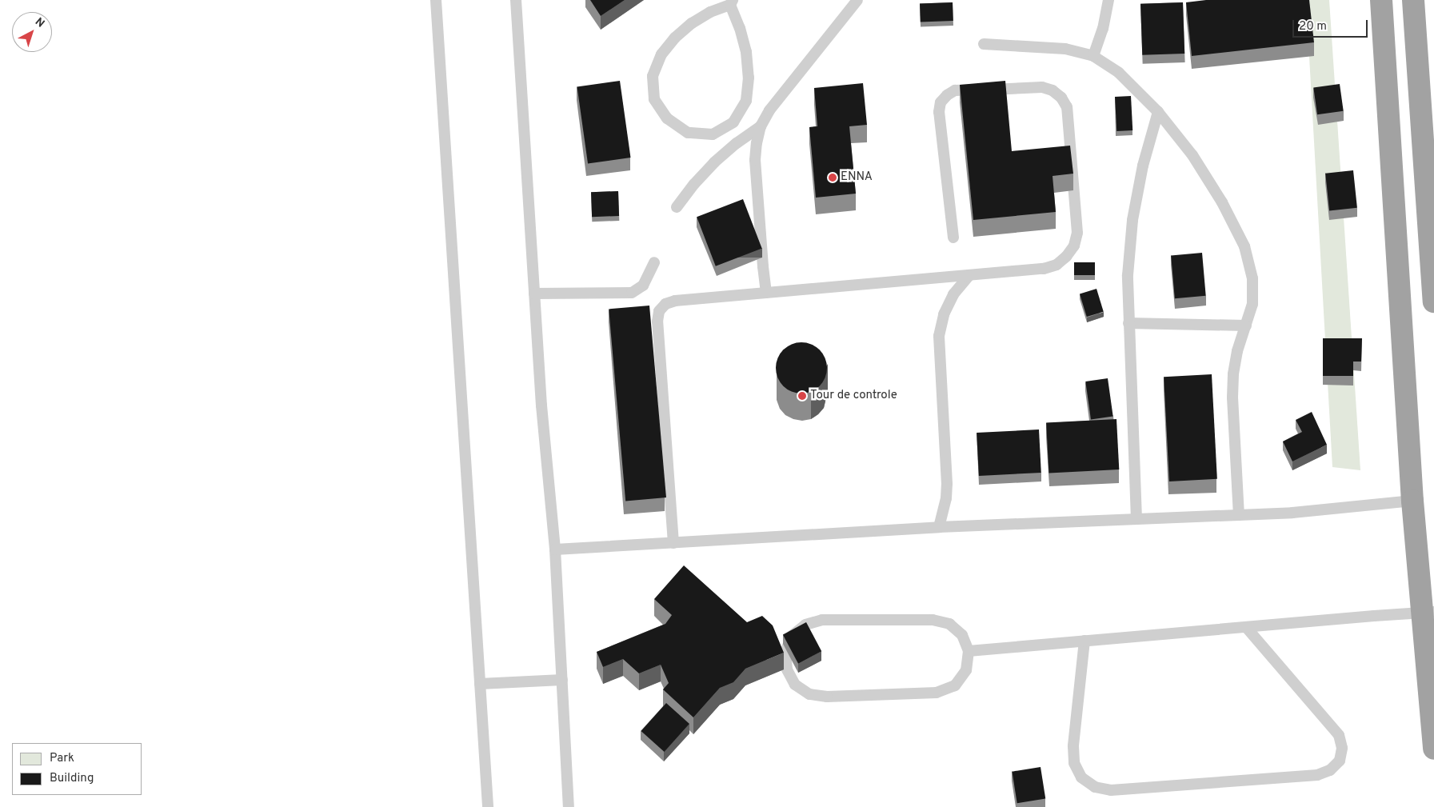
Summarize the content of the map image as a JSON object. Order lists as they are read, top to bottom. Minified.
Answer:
{"places":["ENNA","Tour de controle"],"legend":["Park","Building"],"scale_bar":"20 m","north":"top right"}
